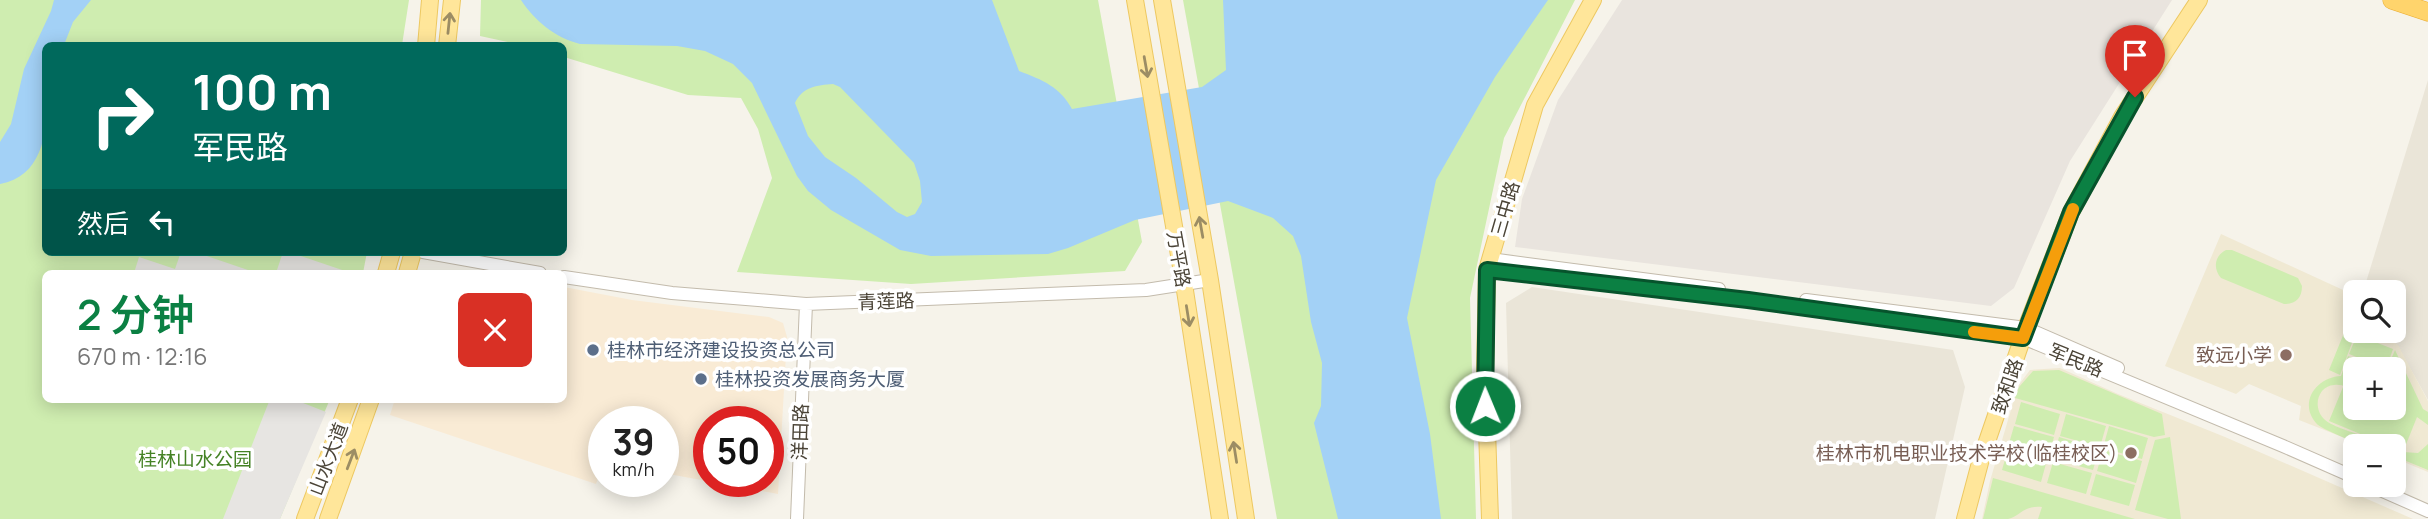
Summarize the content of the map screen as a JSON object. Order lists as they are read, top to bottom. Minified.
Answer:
{"streets":{"main road":["三中路","万平路","致和路","山水大道"],"street":["青莲路","军民路","洋田路"]},"crossings":[["三中路","军民路"],["万平路","青莲路"],["青莲路","洋田路"],["军民路","致和路"]],"parks":["桂林山水公园"],"places":["桂林市经济建设投资总公司","致远小学","桂林投资发展商务大厦","桂林市机电职业技术学校(临桂校区)"],"page":{"turn":["100 m","军民路"],"then":"然后","heading":["2 分钟","670 m · 12:16"],"map_buttons":["+","−"],"speed":"39 km/h","limit":"50"}}
